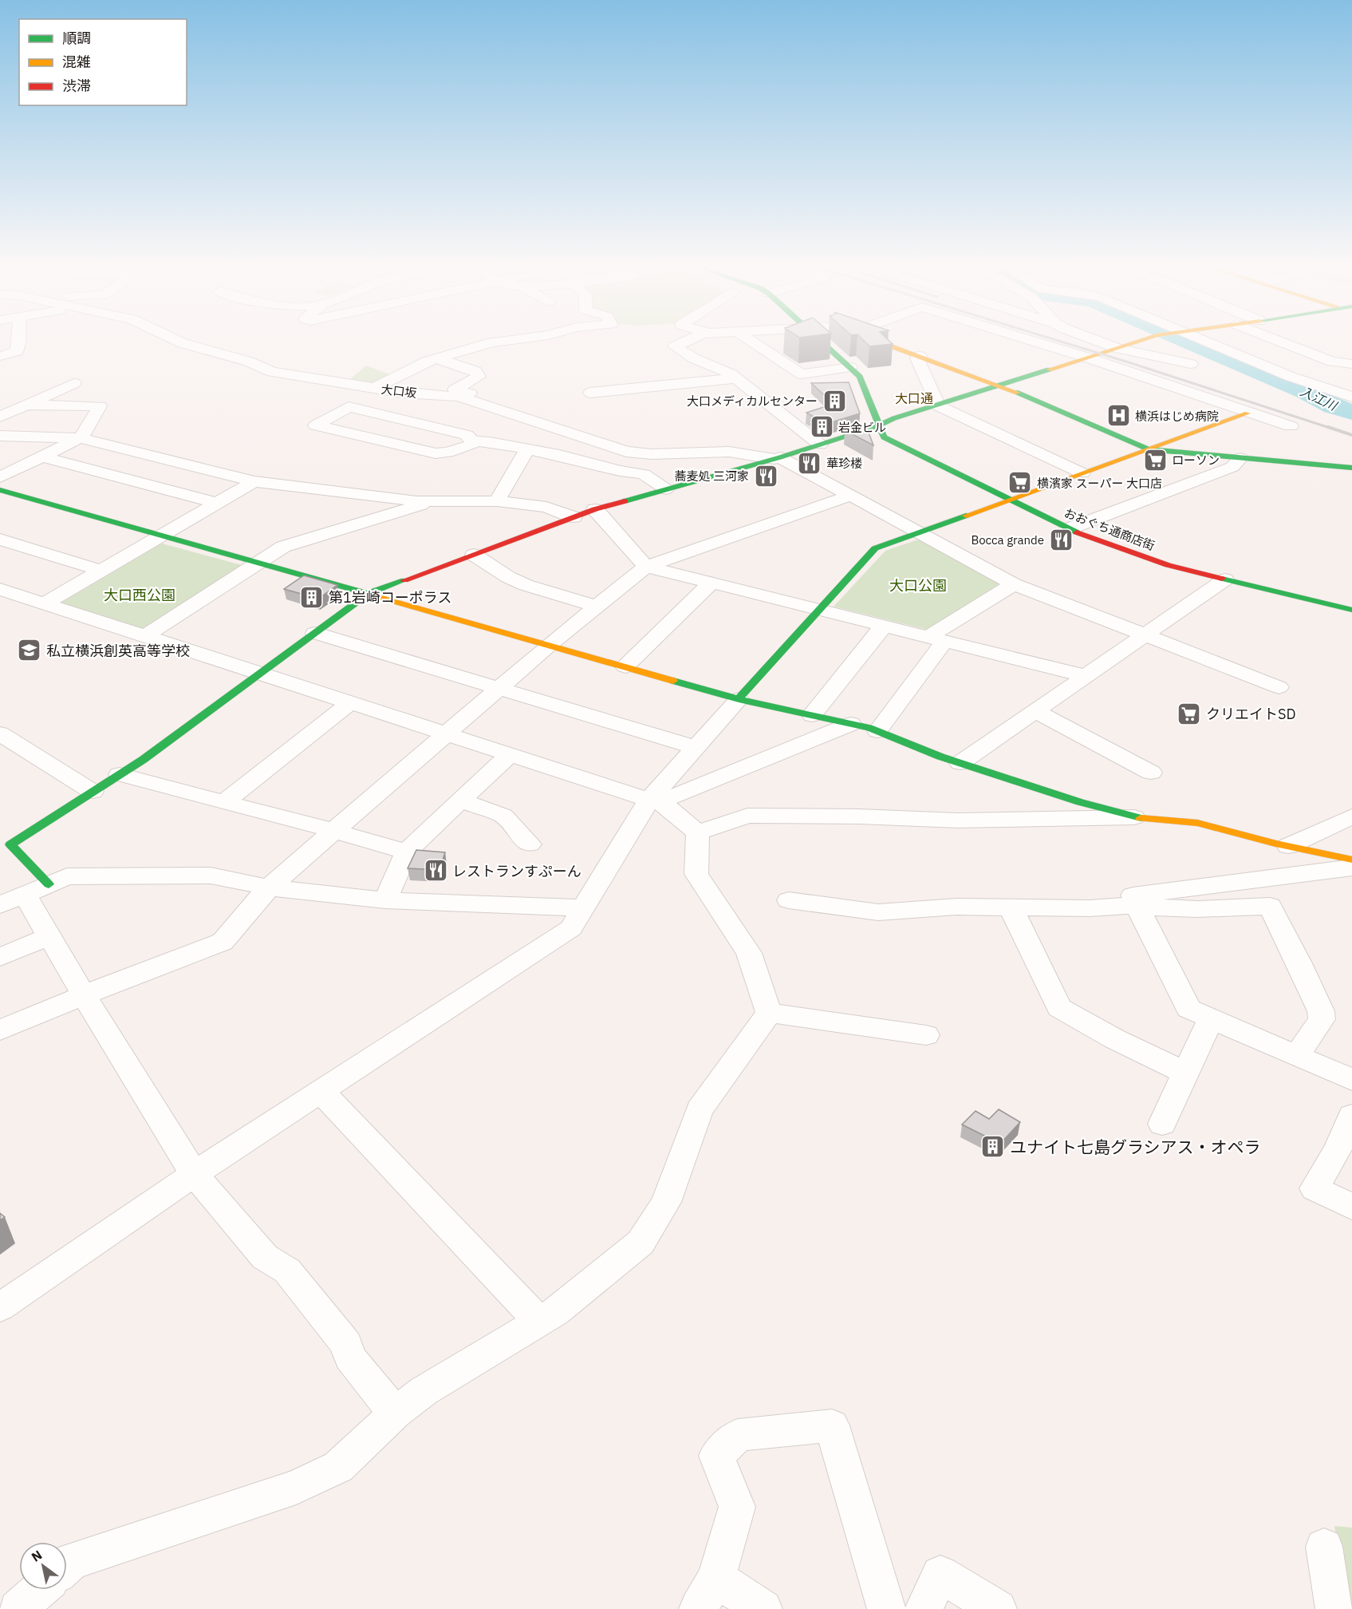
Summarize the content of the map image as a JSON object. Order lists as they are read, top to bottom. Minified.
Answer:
{"streets":{"street":["大口坂","おおぐち通商店街"]},"districts":["大口通"],"water":["入江川"],"parks":["大口公園","大口西公園"],"places":{"building":["大口メディカルセンター","岩金ビル","第1岩崎コーポラス","ユナイト七島グラシアス・オペラ"],"hospital":["横浜はじめ病院"],"supermarket":["ローソン","横濱家 スーパー 大口店","クリエイトSD"],"restaurant":["華珍楼","蕎麦処 三河家","Bocca grande","レストランすぷーん"],"school or university":["私立横浜創英高等学校"]},"legend":["順調","混雑","渋滞"],"north":"top left"}
